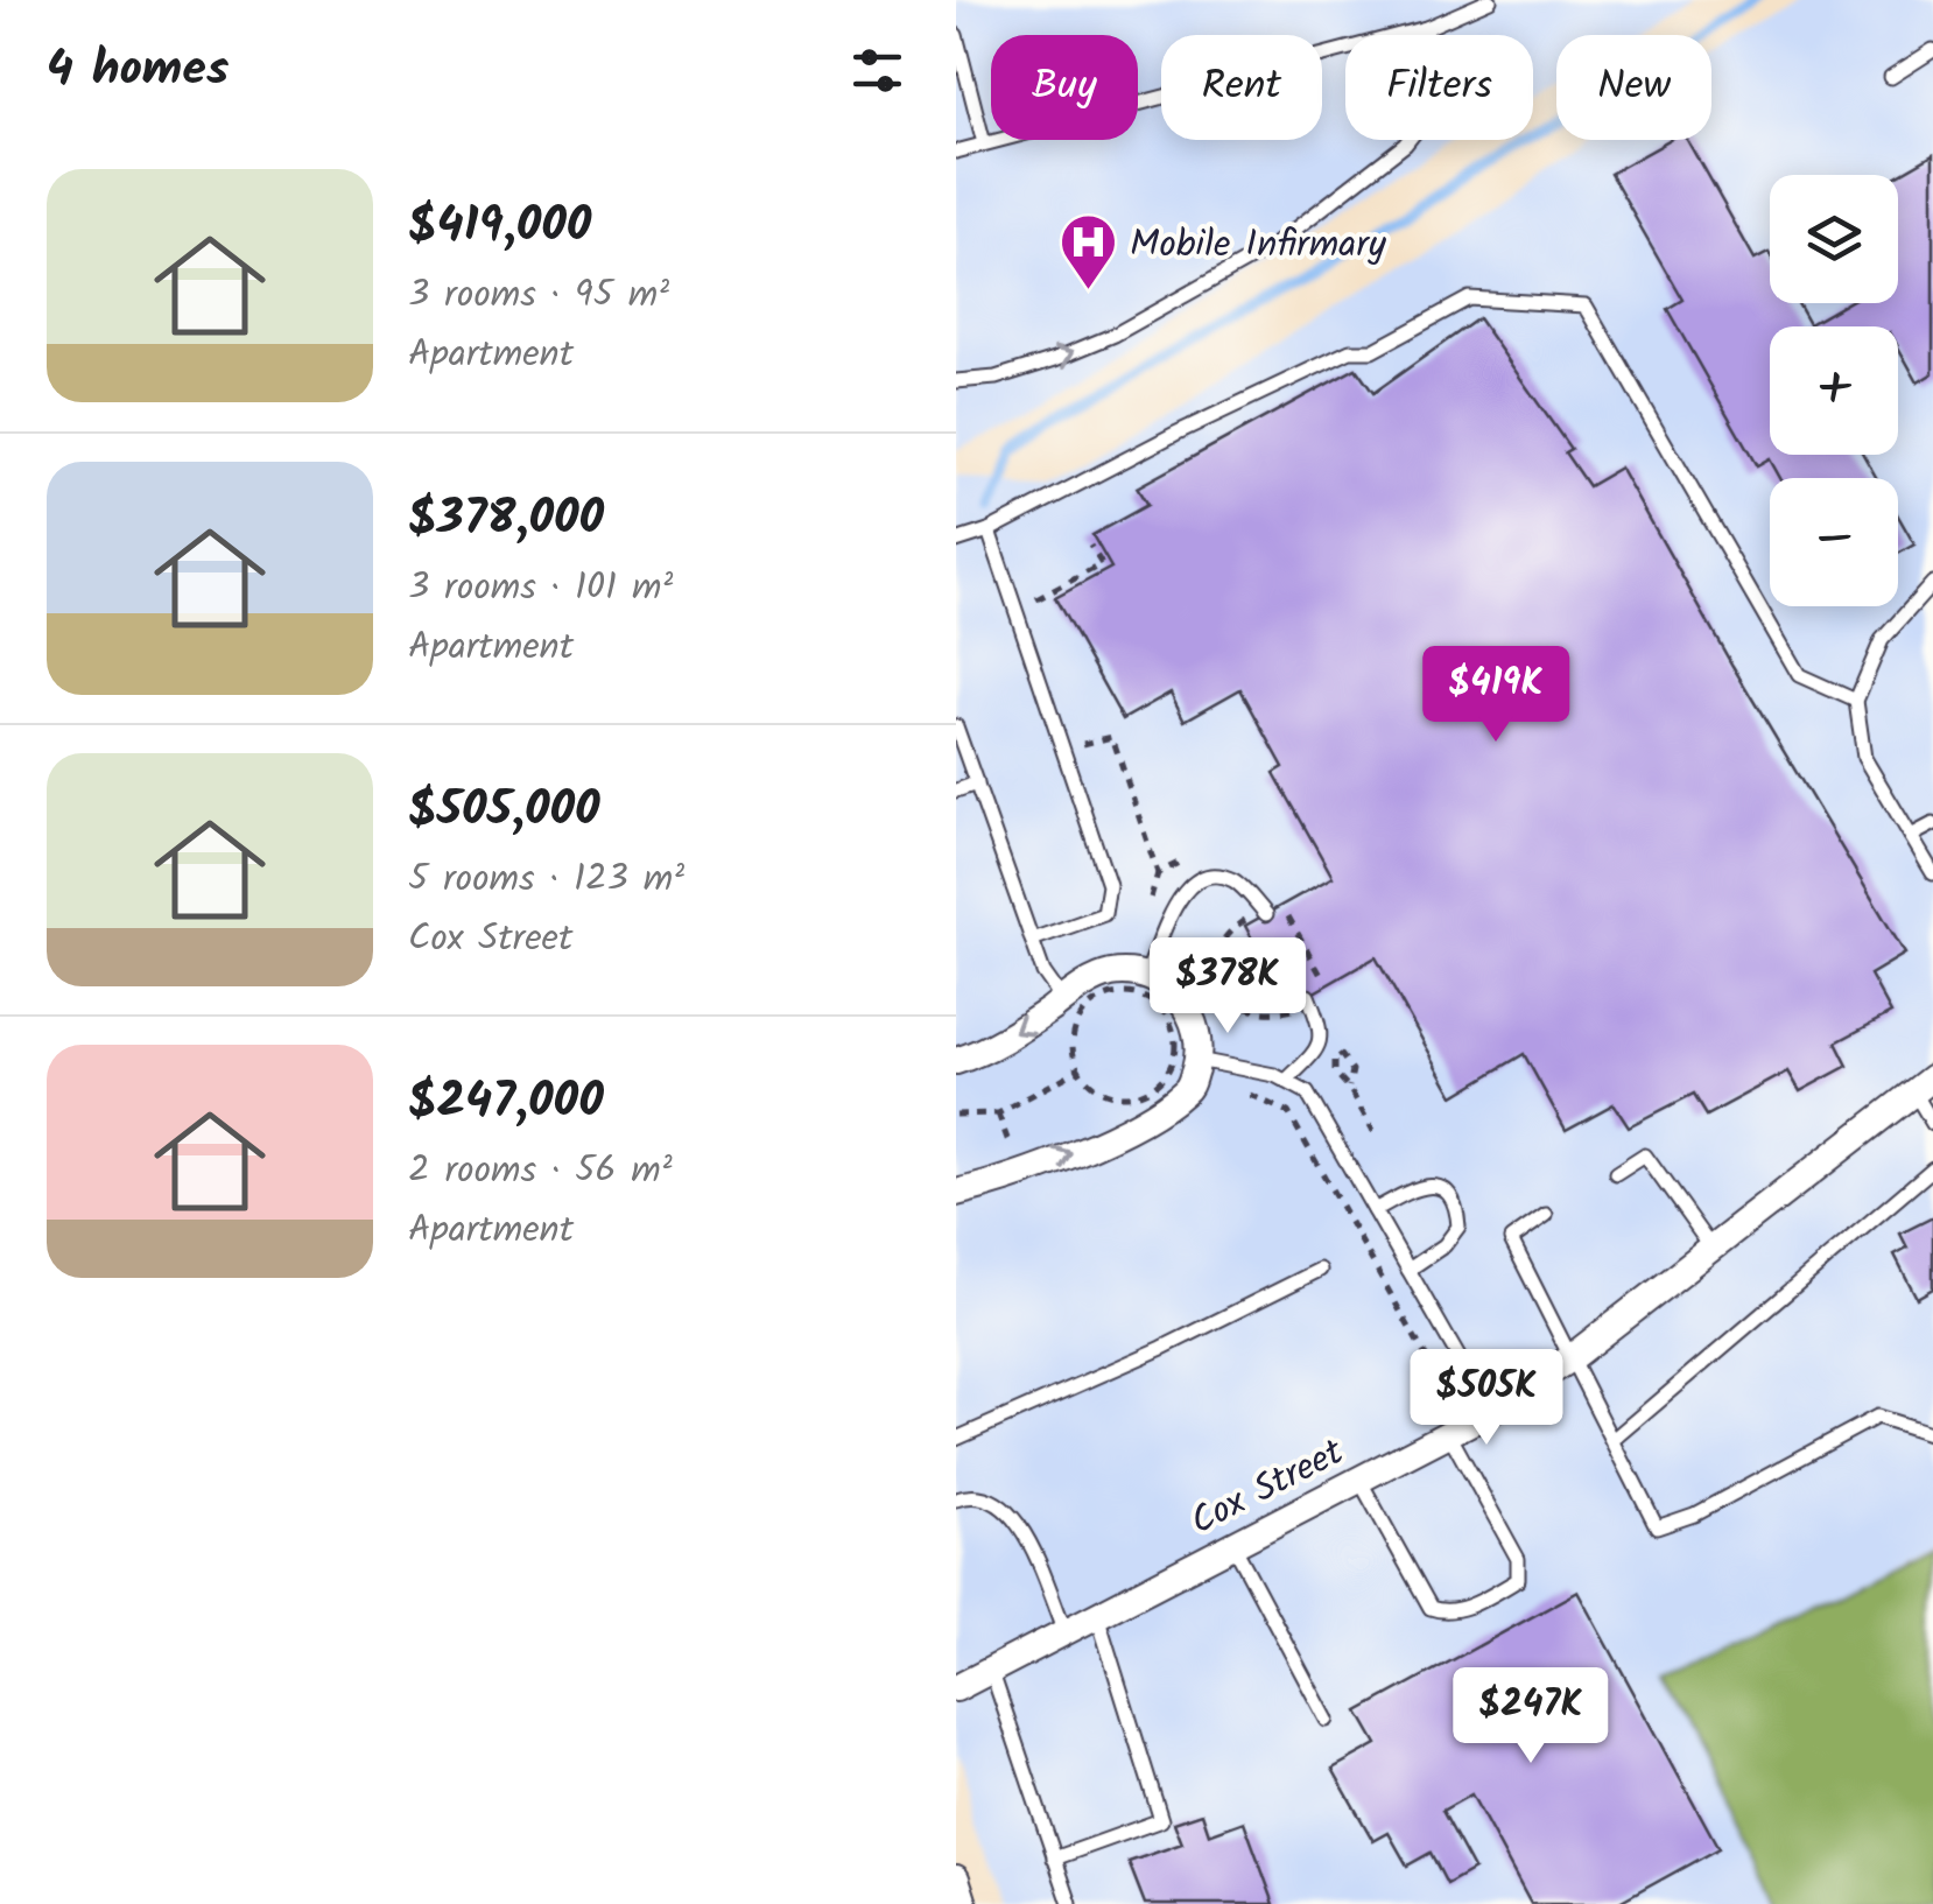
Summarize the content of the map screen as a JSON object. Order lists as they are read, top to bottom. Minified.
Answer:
{"streets":{"street":["Cox Street"]},"places":{"hospital":["Mobile Infirmary"]},"page":{"heading":"4 homes","chip":["Buy","Rent","Filters","New"],"list":[{"name":"$419,000","note":"3 rooms · 95 m² · Apartment"},{"name":"$378,000","note":"3 rooms · 101 m² · Apartment"},{"name":"$505,000","note":"5 rooms · 123 m² · Cox Street"},{"name":"$247,000","note":"2 rooms · 56 m² · Apartment"}],"map_buttons":["+","−"],"price":["$419K","$378K","$505K","$247K"]}}
